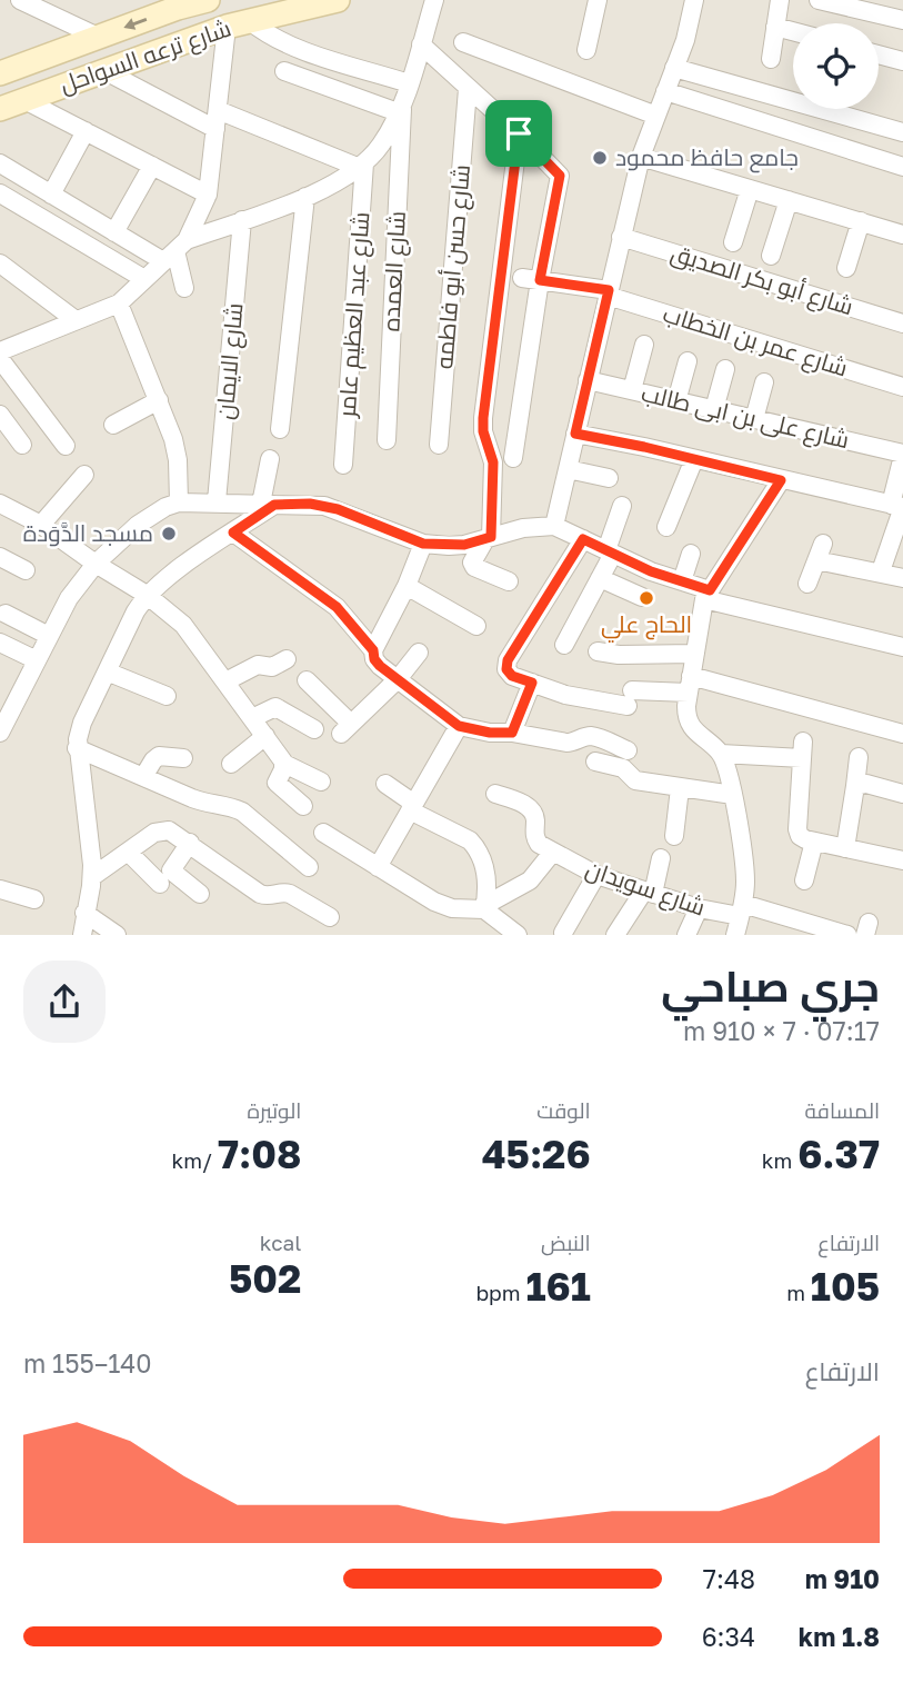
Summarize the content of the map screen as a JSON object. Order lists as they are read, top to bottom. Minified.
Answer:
{"streets":{"main road":["شارع ترعه السواحل"],"street":["شارع حسن أبو فاطمه","شارع العمده","شارع أبو بكر الصديق","شارع عبد العظيم عامر","شارع عمر بن الخطاب","شارع الايمان","شارع على بن ابى طالب","شارع سويدان"]},"places":["جامع حافظ محمود","مسجد الدَّوَدة","الحاج علي"],"page":{"heading":["جري صباحي","07:17 · 7 × 910 m"],"stats":[["المسافة","6.37 km"],["الوقت","45:26"],["الوتيرة","7:08 /km"],["الارتفاع","105 m"],["النبض","161 bpm"],["kcal","502"]],"chart":["الارتفاع","140–155 m"],"list":[{"name":"910 m","note":"7:48"},{"name":"1.8 km","note":"6:34"}]}}
